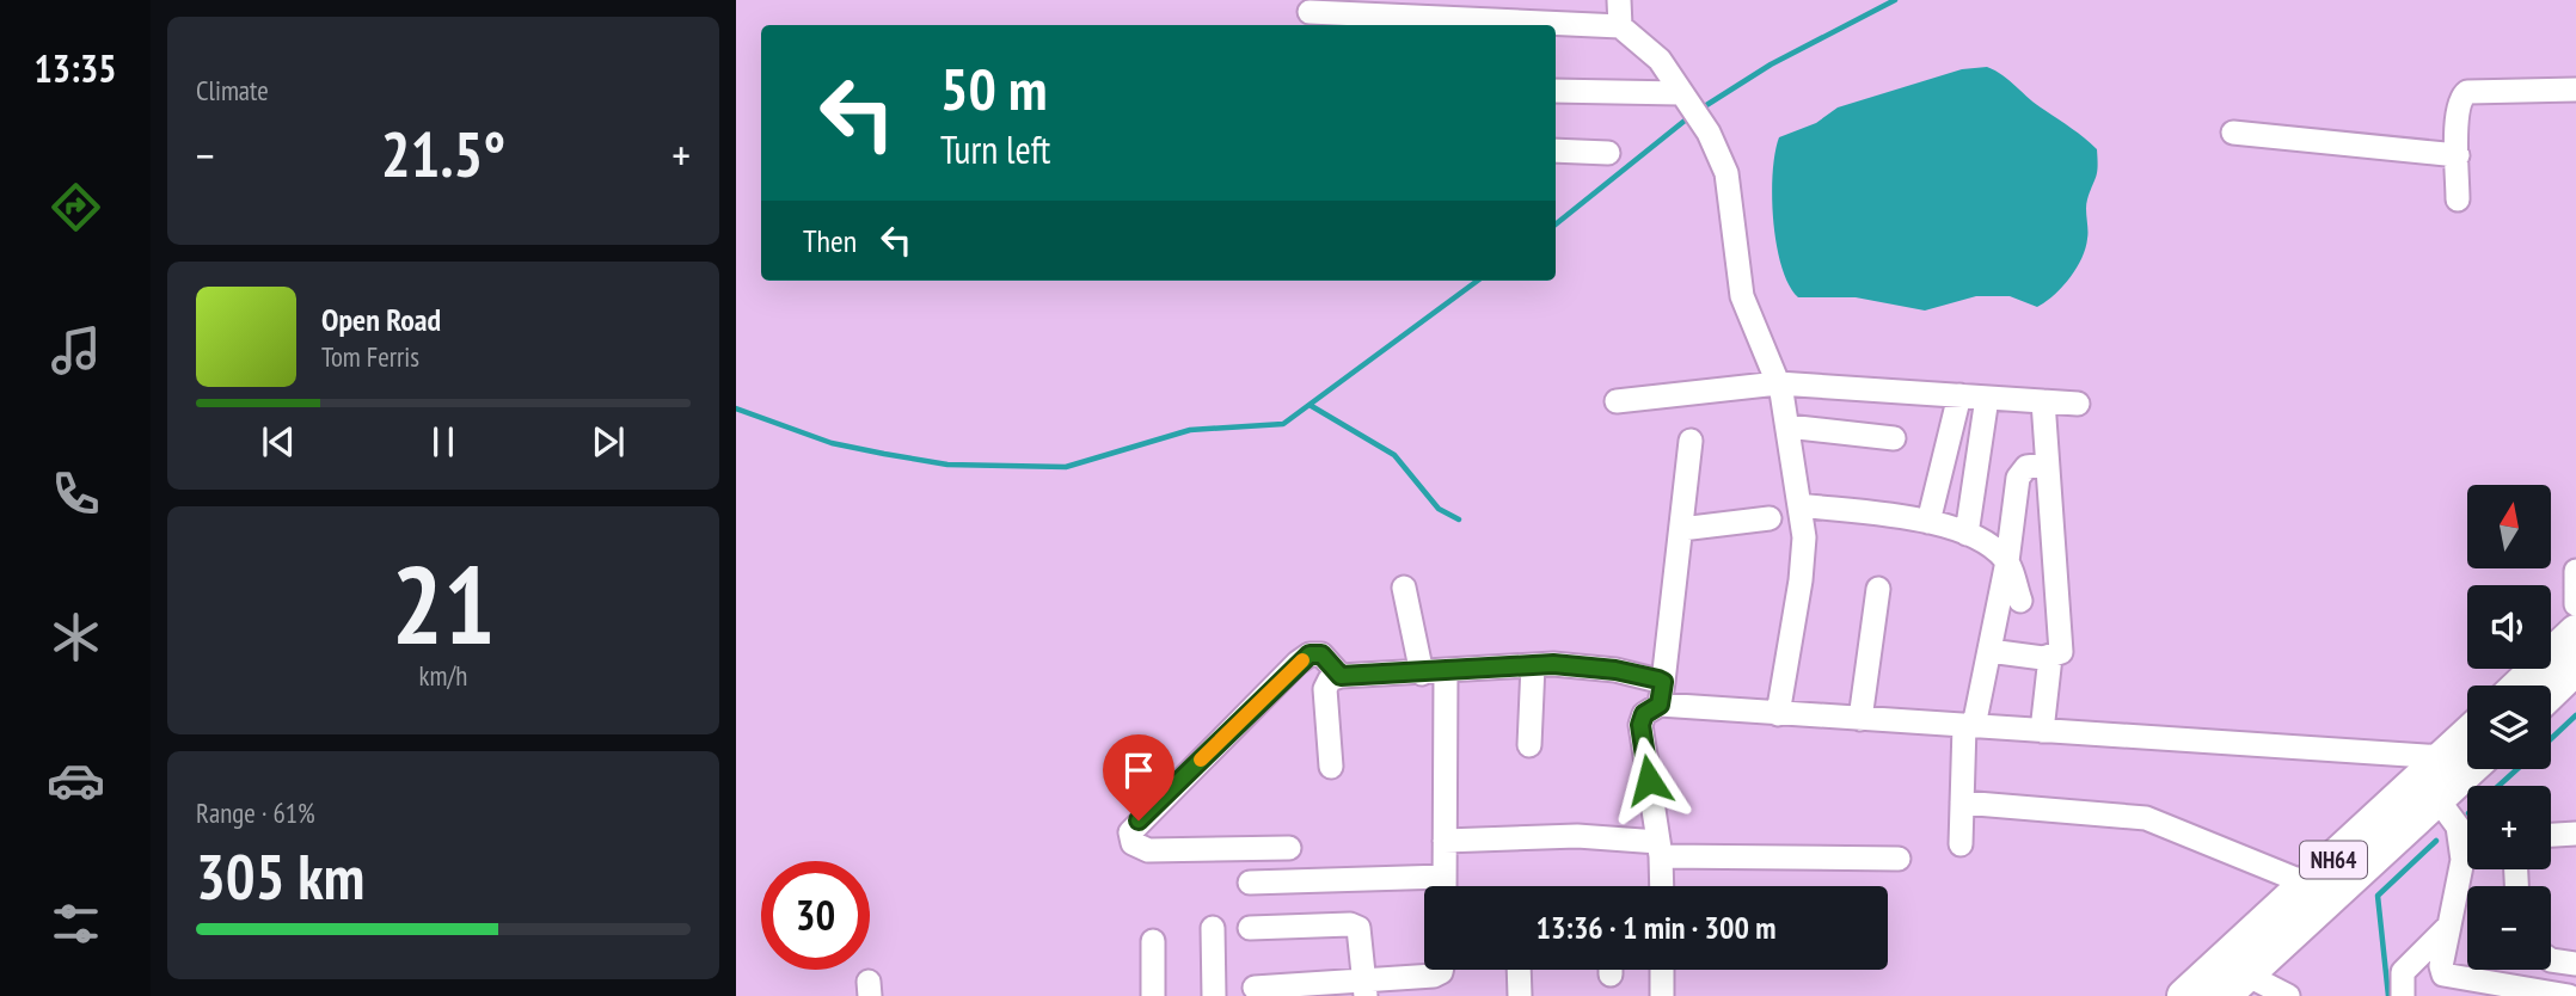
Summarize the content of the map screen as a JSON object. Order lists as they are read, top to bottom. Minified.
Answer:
{"streets":{"highway":["NH64"]},"north":"top","page":{"tabs":"13:35","tile":["Climate",["21","km/h"],["Range · 61%","305 km"]],"turn":["50 m","Turn left"],"heat":["−","21.5°","+"],"then":"Then","song":["Open Road","Tom Ferris"],"map_buttons":["+","−"],"limit":"30","trip":"13:36 · 1 min · 300 m"}}
